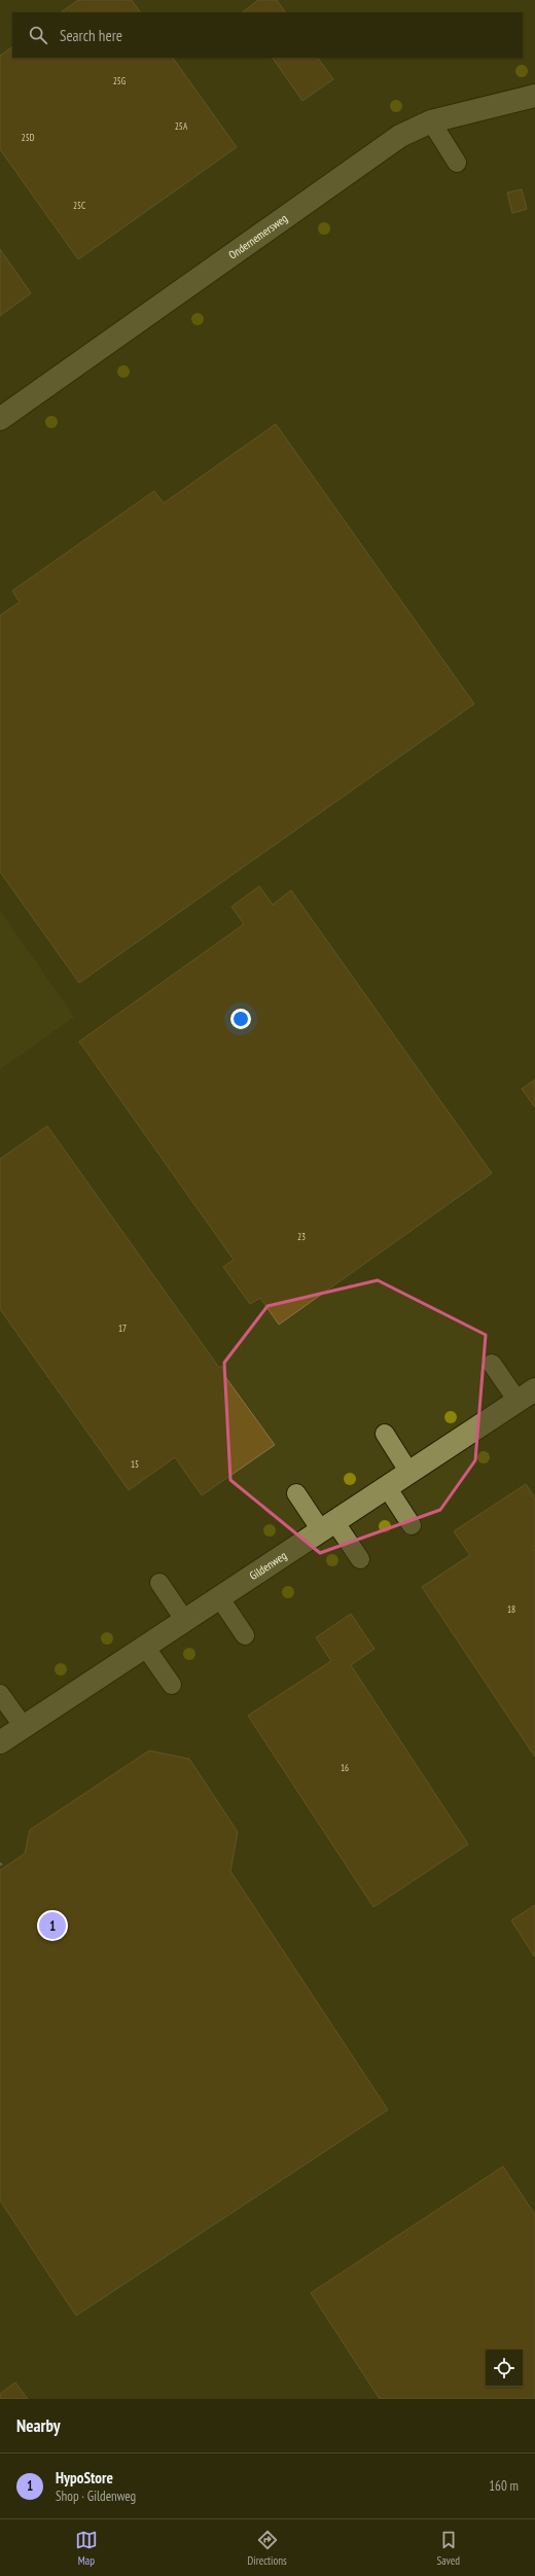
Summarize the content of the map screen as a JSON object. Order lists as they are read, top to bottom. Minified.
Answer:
{"streets":{"street":["Ondernemersweg","Gildenweg"]},"house_numbers":["25G","25A","25D","25C","23","17","15","18","16"],"page":{"search":"Search here","pins":"1","heading":"Nearby","list":[{"mark":"1","name":"HypoStore","note":"Shop · Gildenweg","value":"160 m"}],"nav":["Map","Directions","Saved"]}}
